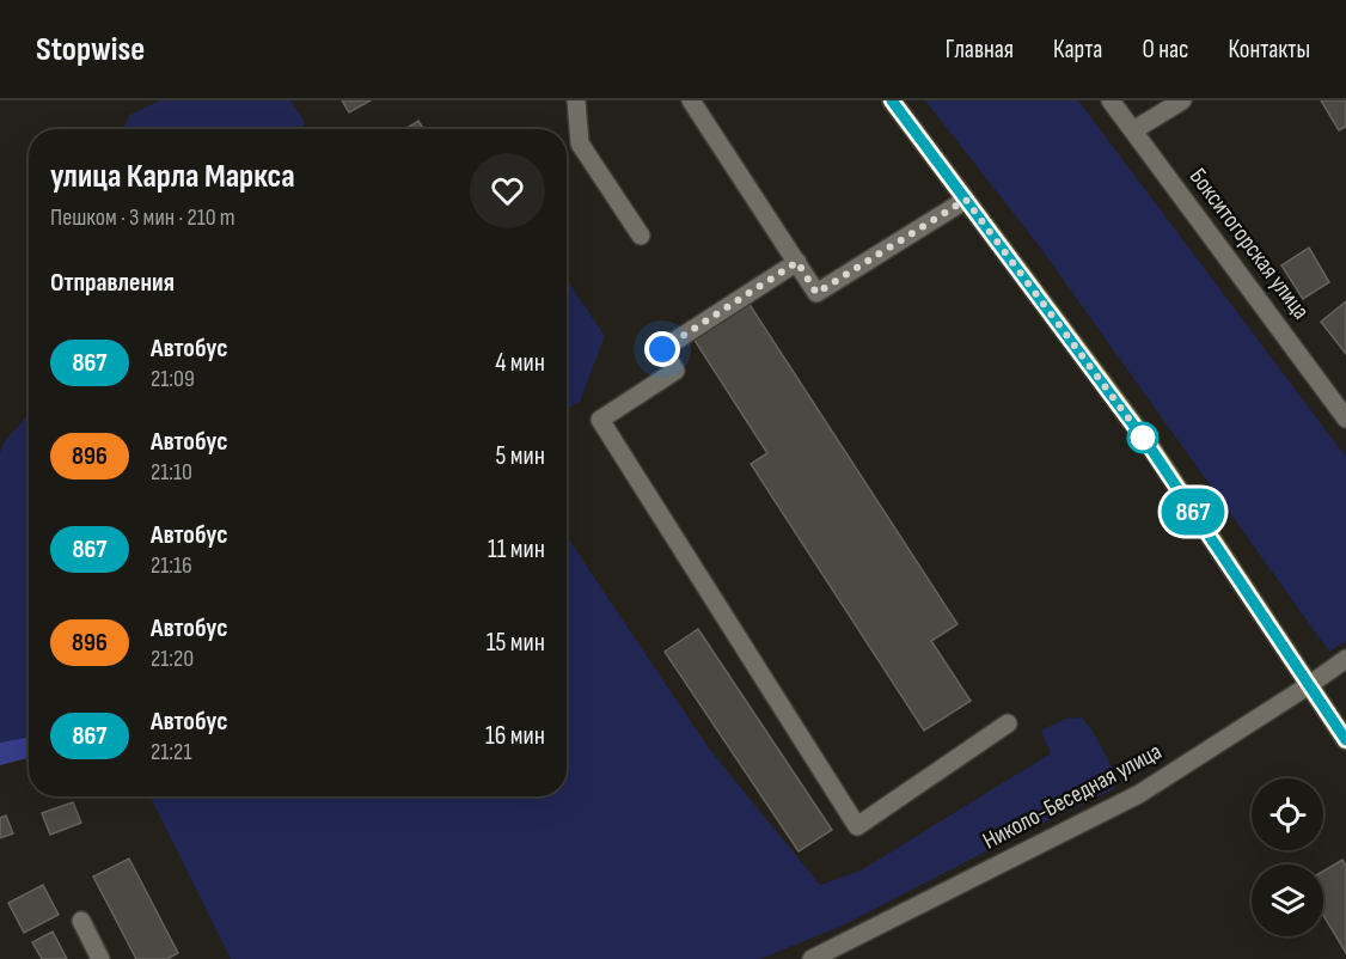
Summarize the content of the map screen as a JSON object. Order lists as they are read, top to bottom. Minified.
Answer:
{"streets":{"street":["Бокситогорская улица","Николо-Беседная улица"]},"lines":["bus line 867"],"page":{"header":"Stopwise","nav":["Главная","Карта","О нас","Контакты"],"on_map":"867","heading":[["улица Карла Маркса","Пешком · 3 мин · 210 m"],"Отправления"],"list":[{"mark":"867","name":"Автобус","note":"21:09","value":"4 мин"},{"mark":"896","name":"Автобус","note":"21:10","value":"5 мин"},{"mark":"867","name":"Автобус","note":"21:16","value":"11 мин"},{"mark":"896","name":"Автобус","note":"21:20","value":"15 мин"},{"mark":"867","name":"Автобус","note":"21:21","value":"16 мин"}]}}
